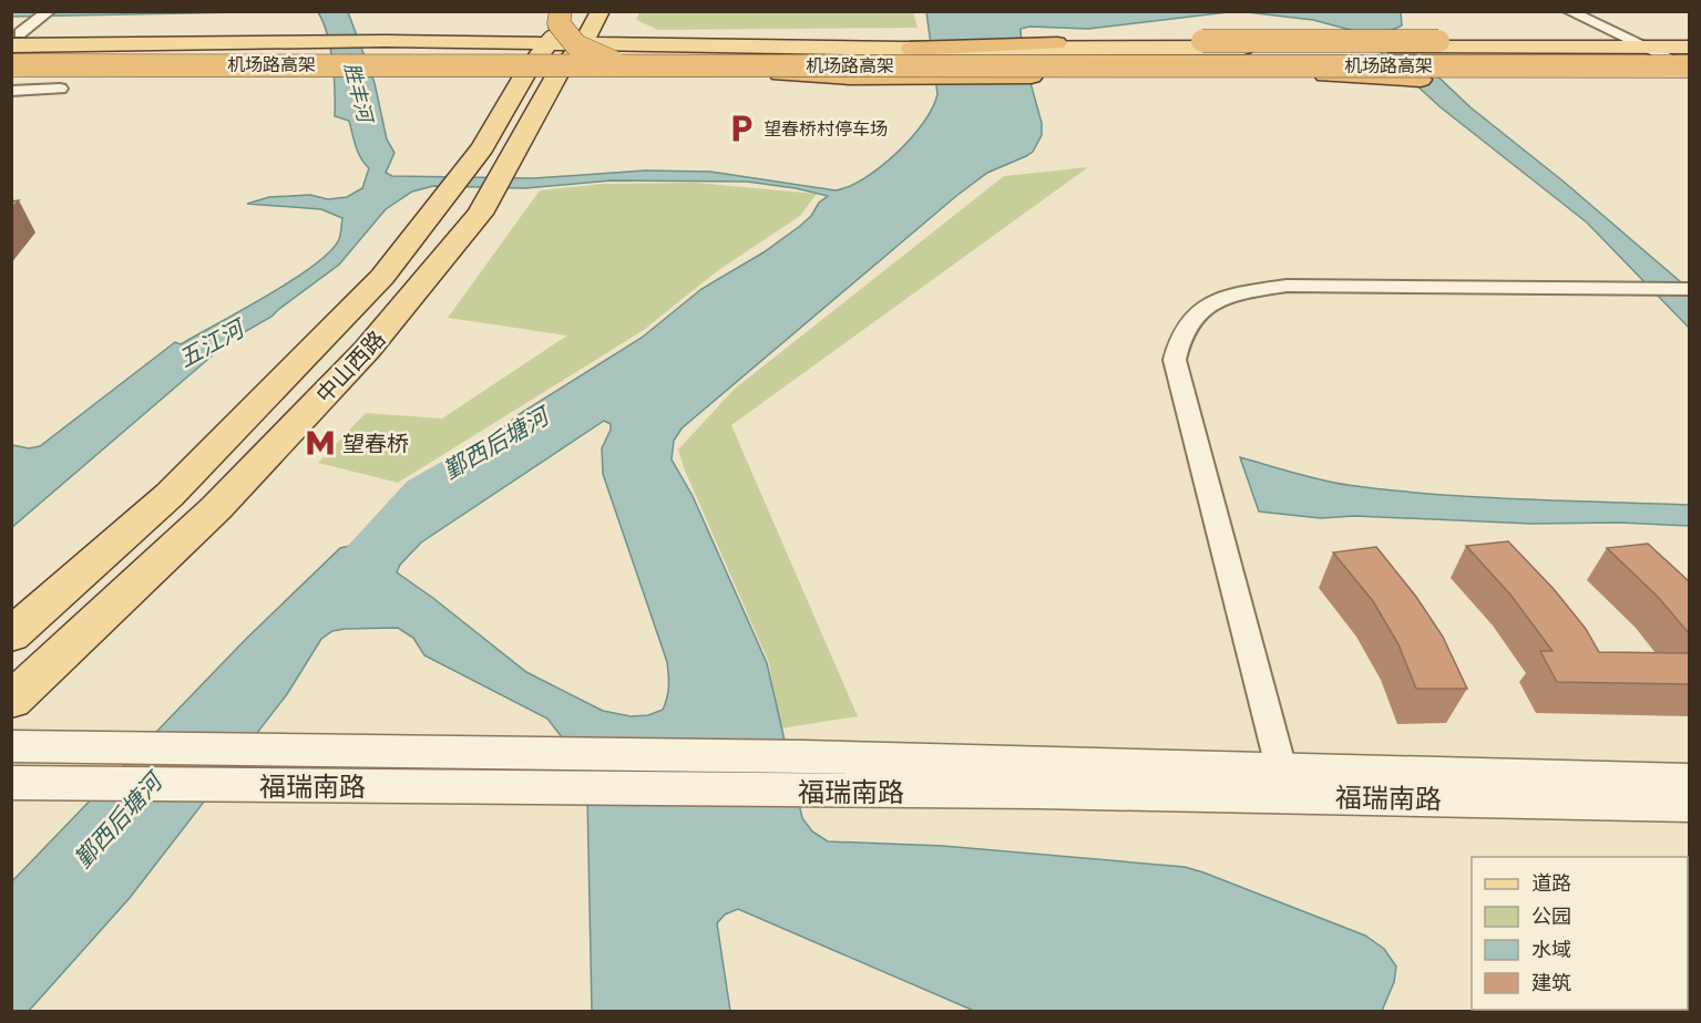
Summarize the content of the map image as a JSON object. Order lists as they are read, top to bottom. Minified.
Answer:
{"streets":{"highway":["机场路高架"],"main road":["中山西路"],"street":["福瑞南路"]},"water":["胜丰河","五江河","鄞西后塘河"],"places":{"parking":["望春桥村停车场"],"metro station":["望春桥"]},"legend":["道路","公园","水域","建筑"]}
